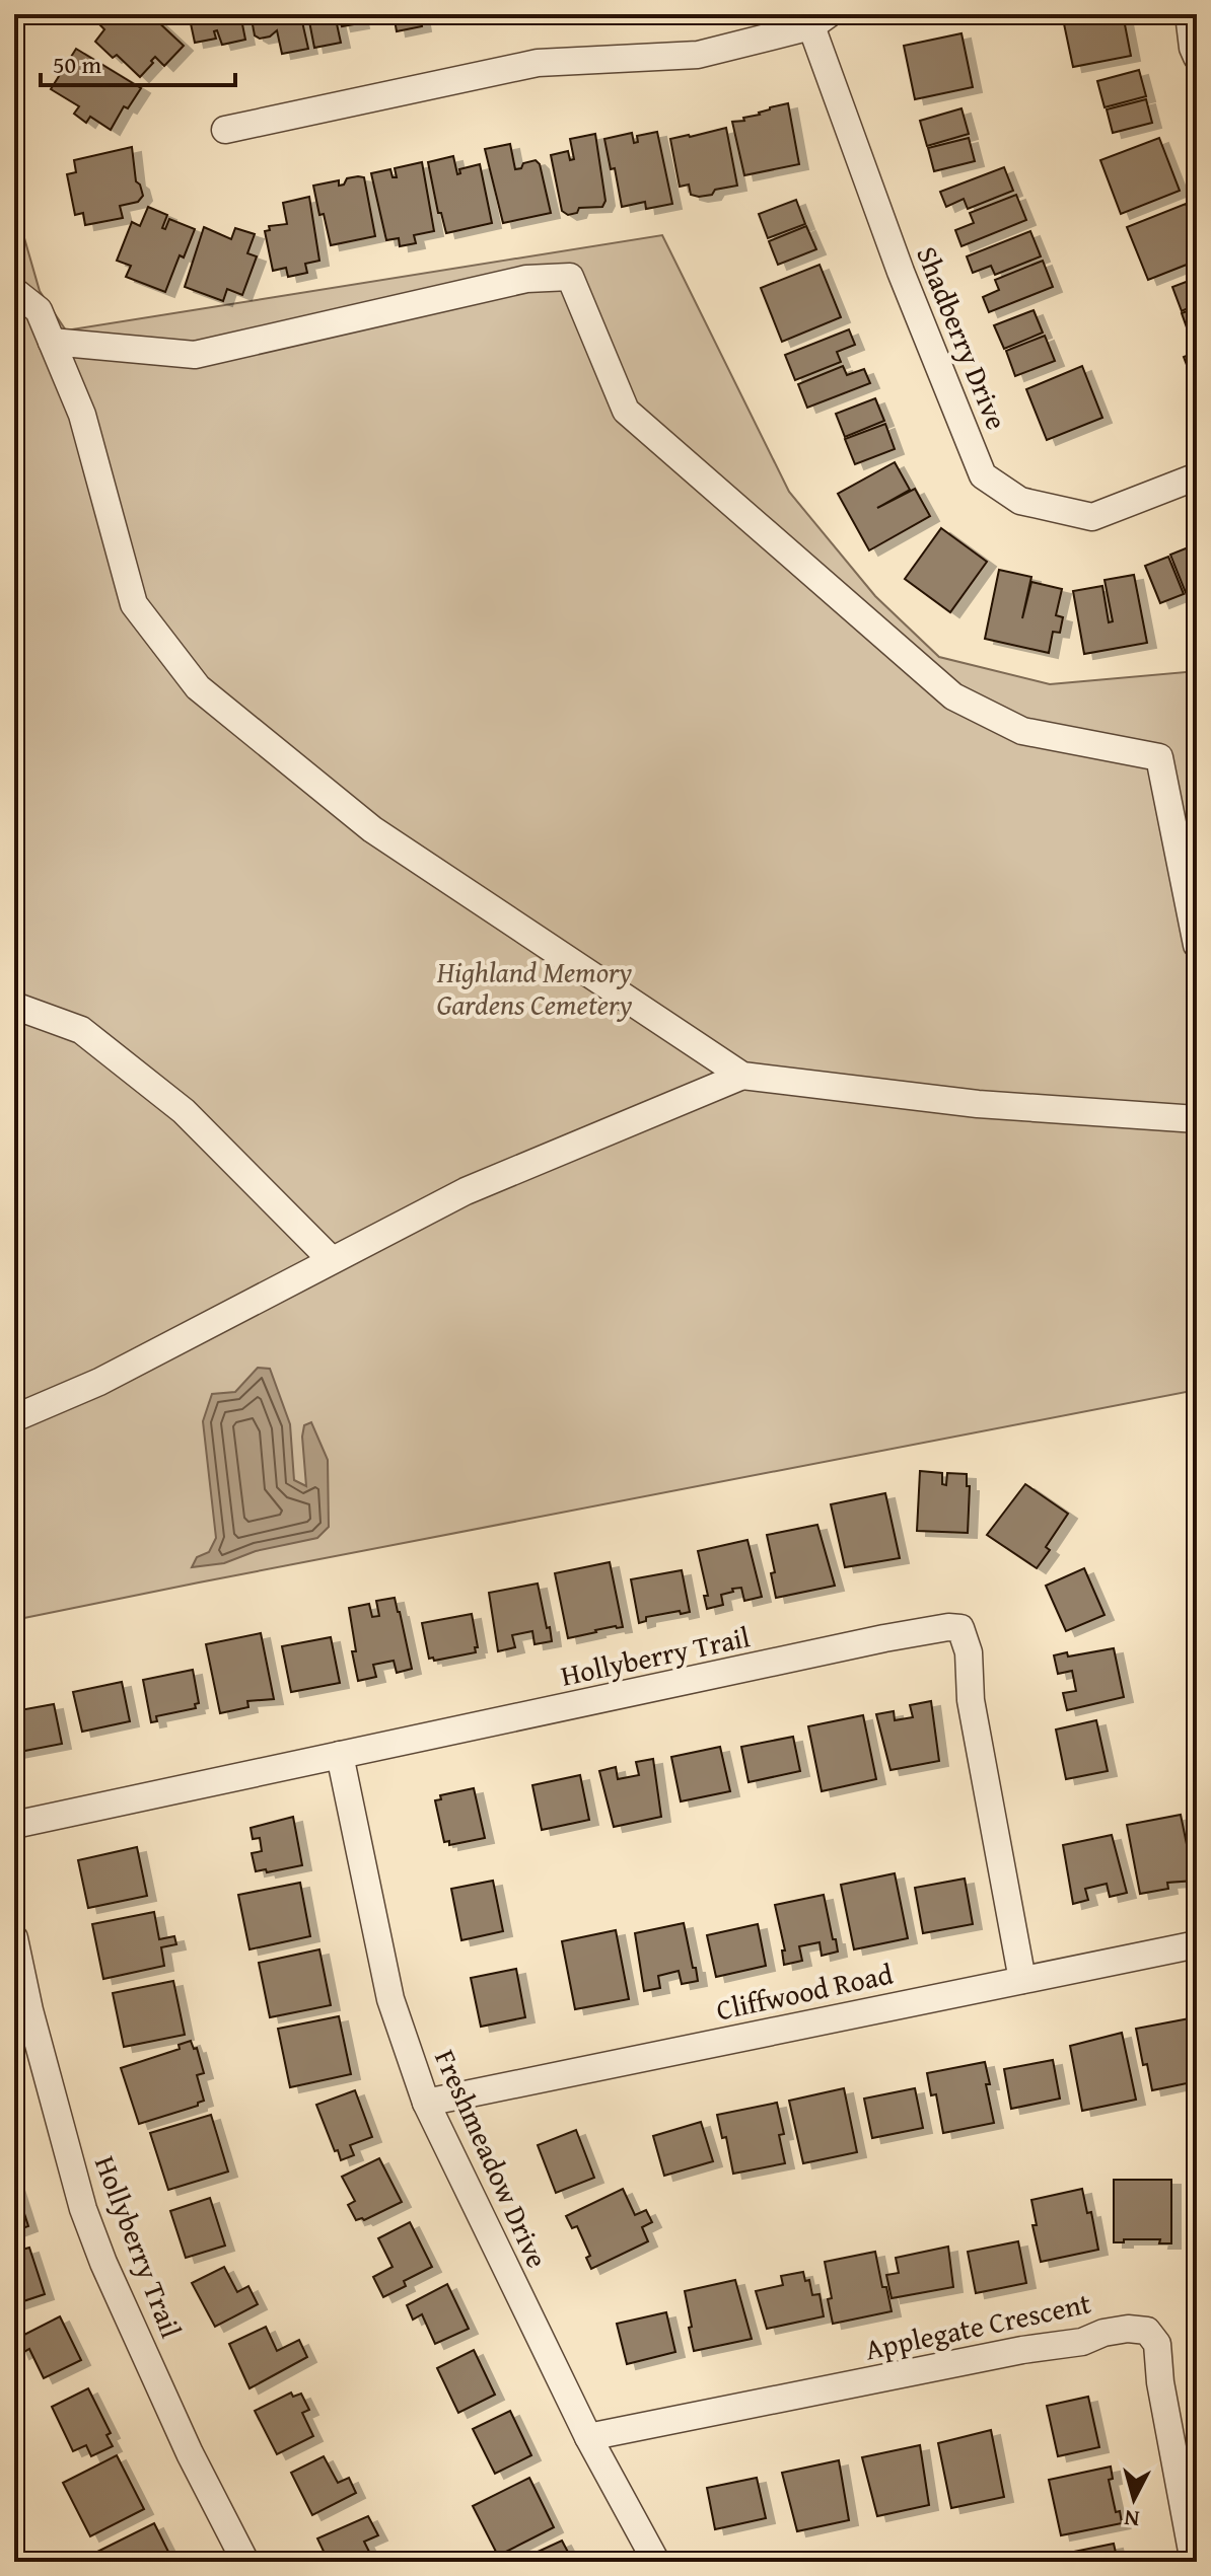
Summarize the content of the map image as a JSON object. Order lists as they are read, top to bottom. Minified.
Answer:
{"streets":{"street":["Shadberry Drive","Hollyberry Trail","Cliffwood Road","Freshmeadow Drive","Applegate Crescent"]},"crossings":[["Hollyberry Trail","Cliffwood Road"],["Hollyberry Trail","Freshmeadow Drive"],["Cliffwood Road","Freshmeadow Drive"],["Freshmeadow Drive","Applegate Crescent"]],"parks":["Highland Memory Gardens Cemetery"],"scale_bar":"50 m","north":"bottom"}
